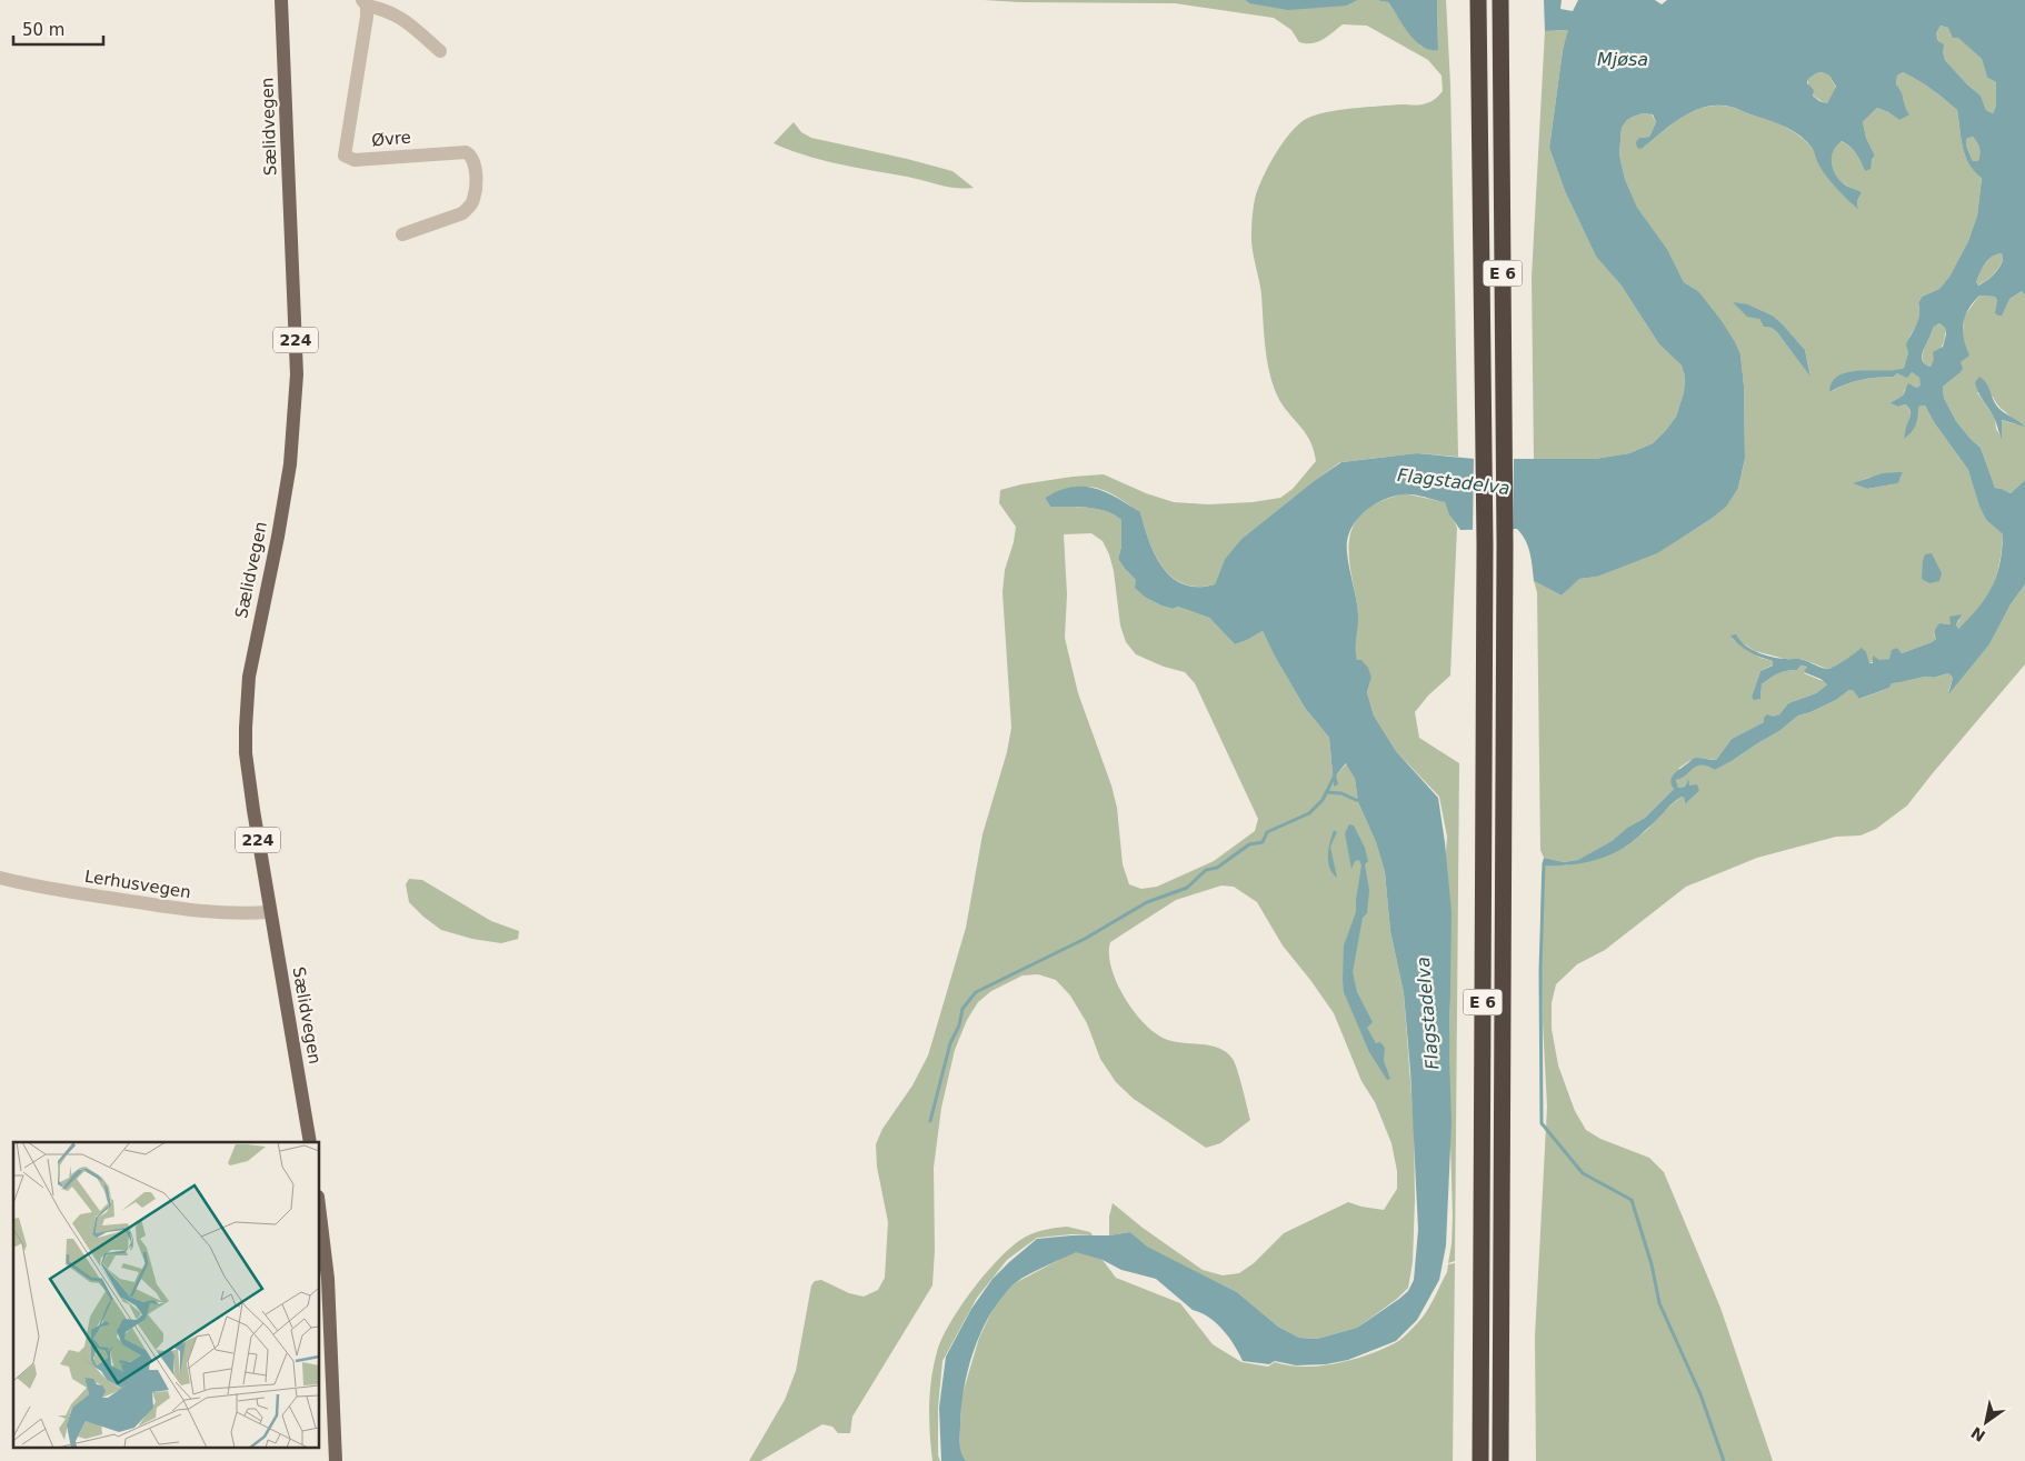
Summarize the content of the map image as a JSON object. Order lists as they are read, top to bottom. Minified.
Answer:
{"streets":{"highway":["E 6"],"main road":["Sælidvegen","224"],"street":["Øvre","Lerhusvegen"]},"crossings":[["Sælidvegen","Lerhusvegen"]],"water":["Mjøsa","Flagstadelva"],"scale_bar":"50 m","north":"bottom left"}
